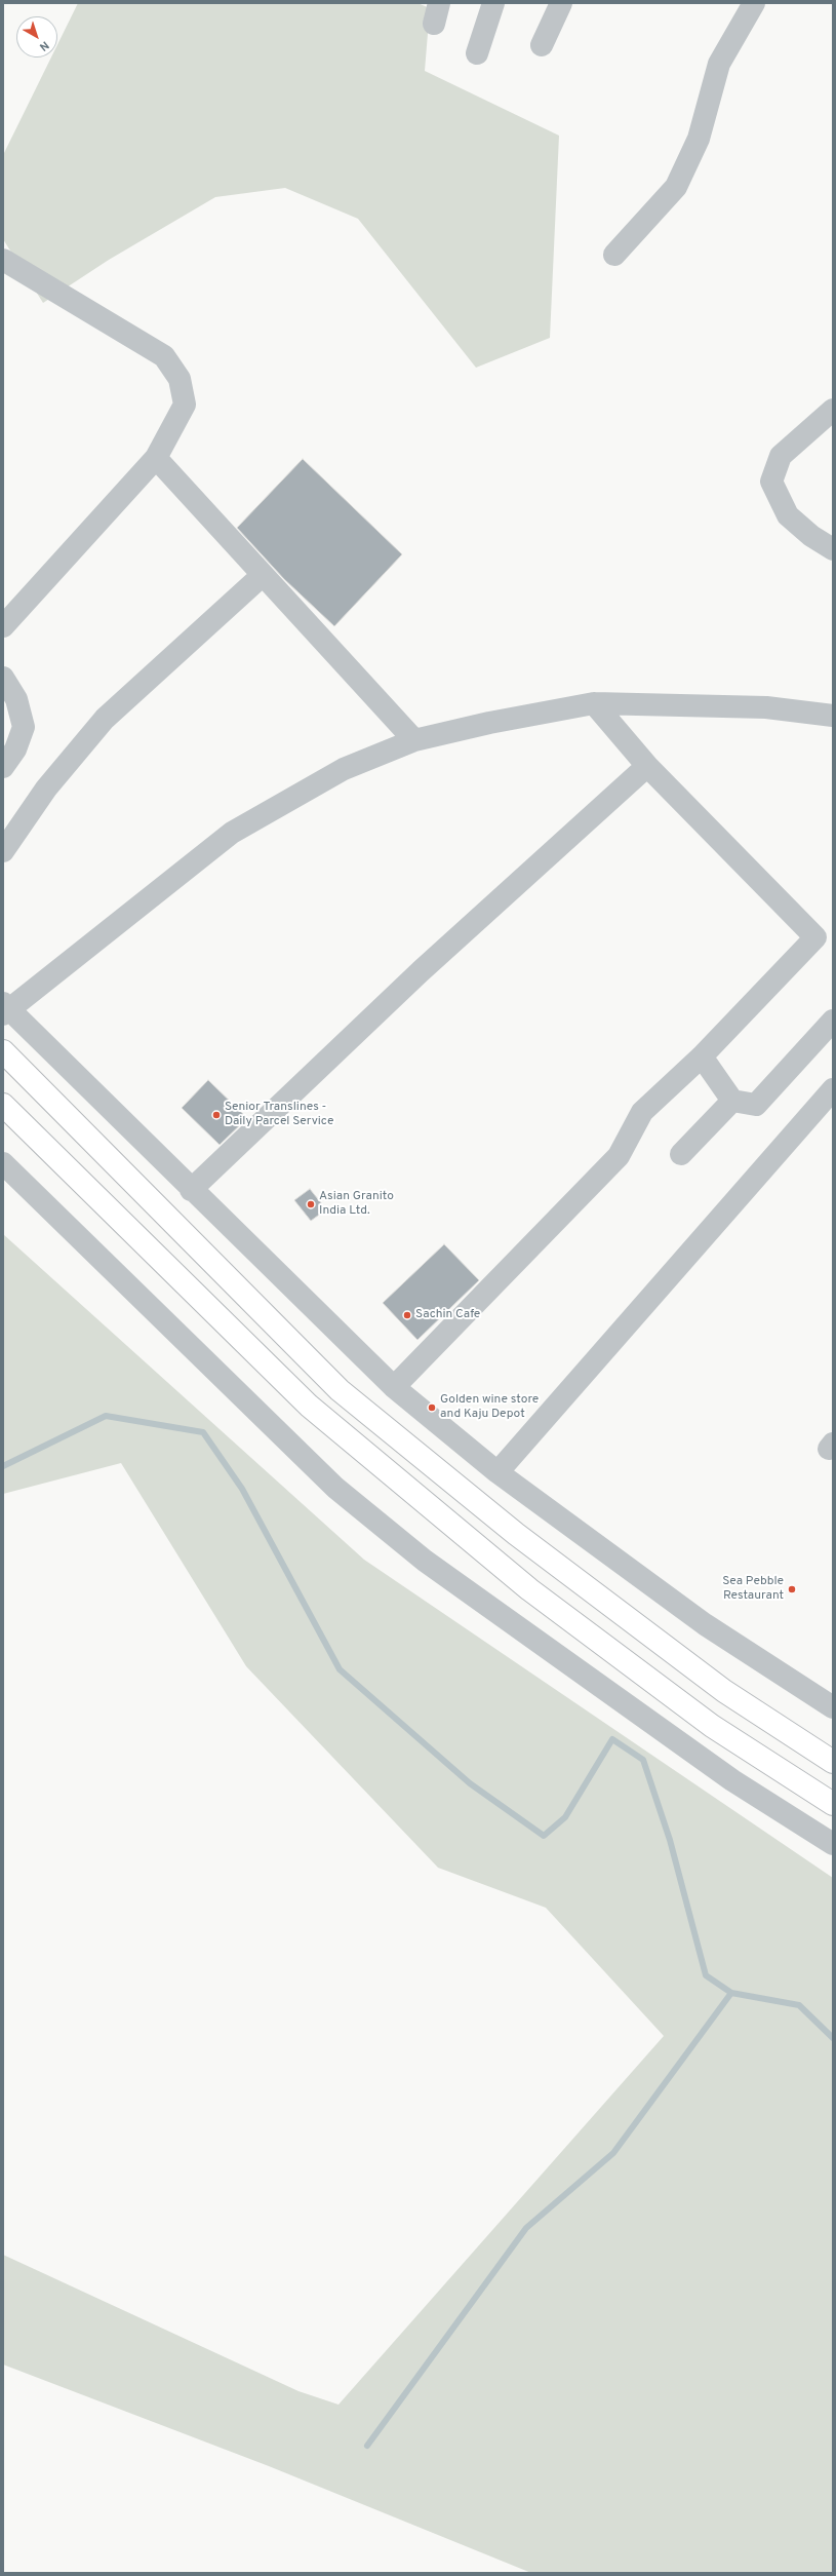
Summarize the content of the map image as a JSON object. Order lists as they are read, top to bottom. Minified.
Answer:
{"places":["Senior Translines - Daily Parcel Service","Asian Granito India Ltd.","Sachin Cafe","Golden wine store and Kaju Depot","Sea Pebble Restaurant"],"north":"bottom right"}
